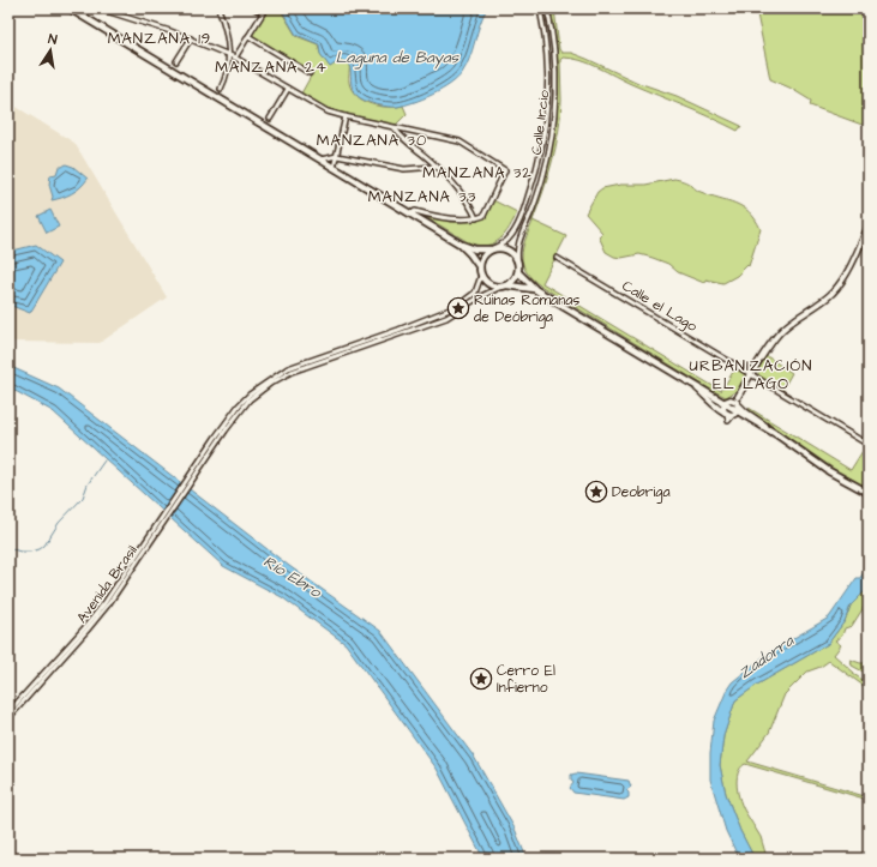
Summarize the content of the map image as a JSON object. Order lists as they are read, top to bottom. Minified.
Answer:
{"streets":{"street":["Calle Ircio","Calle el Lago","Avenida Brasil"]},"districts":["MANZANA 19","MANZANA 24","MANZANA 30","MANZANA 32","MANZANA 33","URBANIZACIÓN EL LAGO"],"water":["Laguna de Bayas","Río Ebro","Zadorra"],"places":{"place":["Ruinas Romanas de Deóbriga","Deobriga","Cerro El Infierno"]},"north":"top"}
